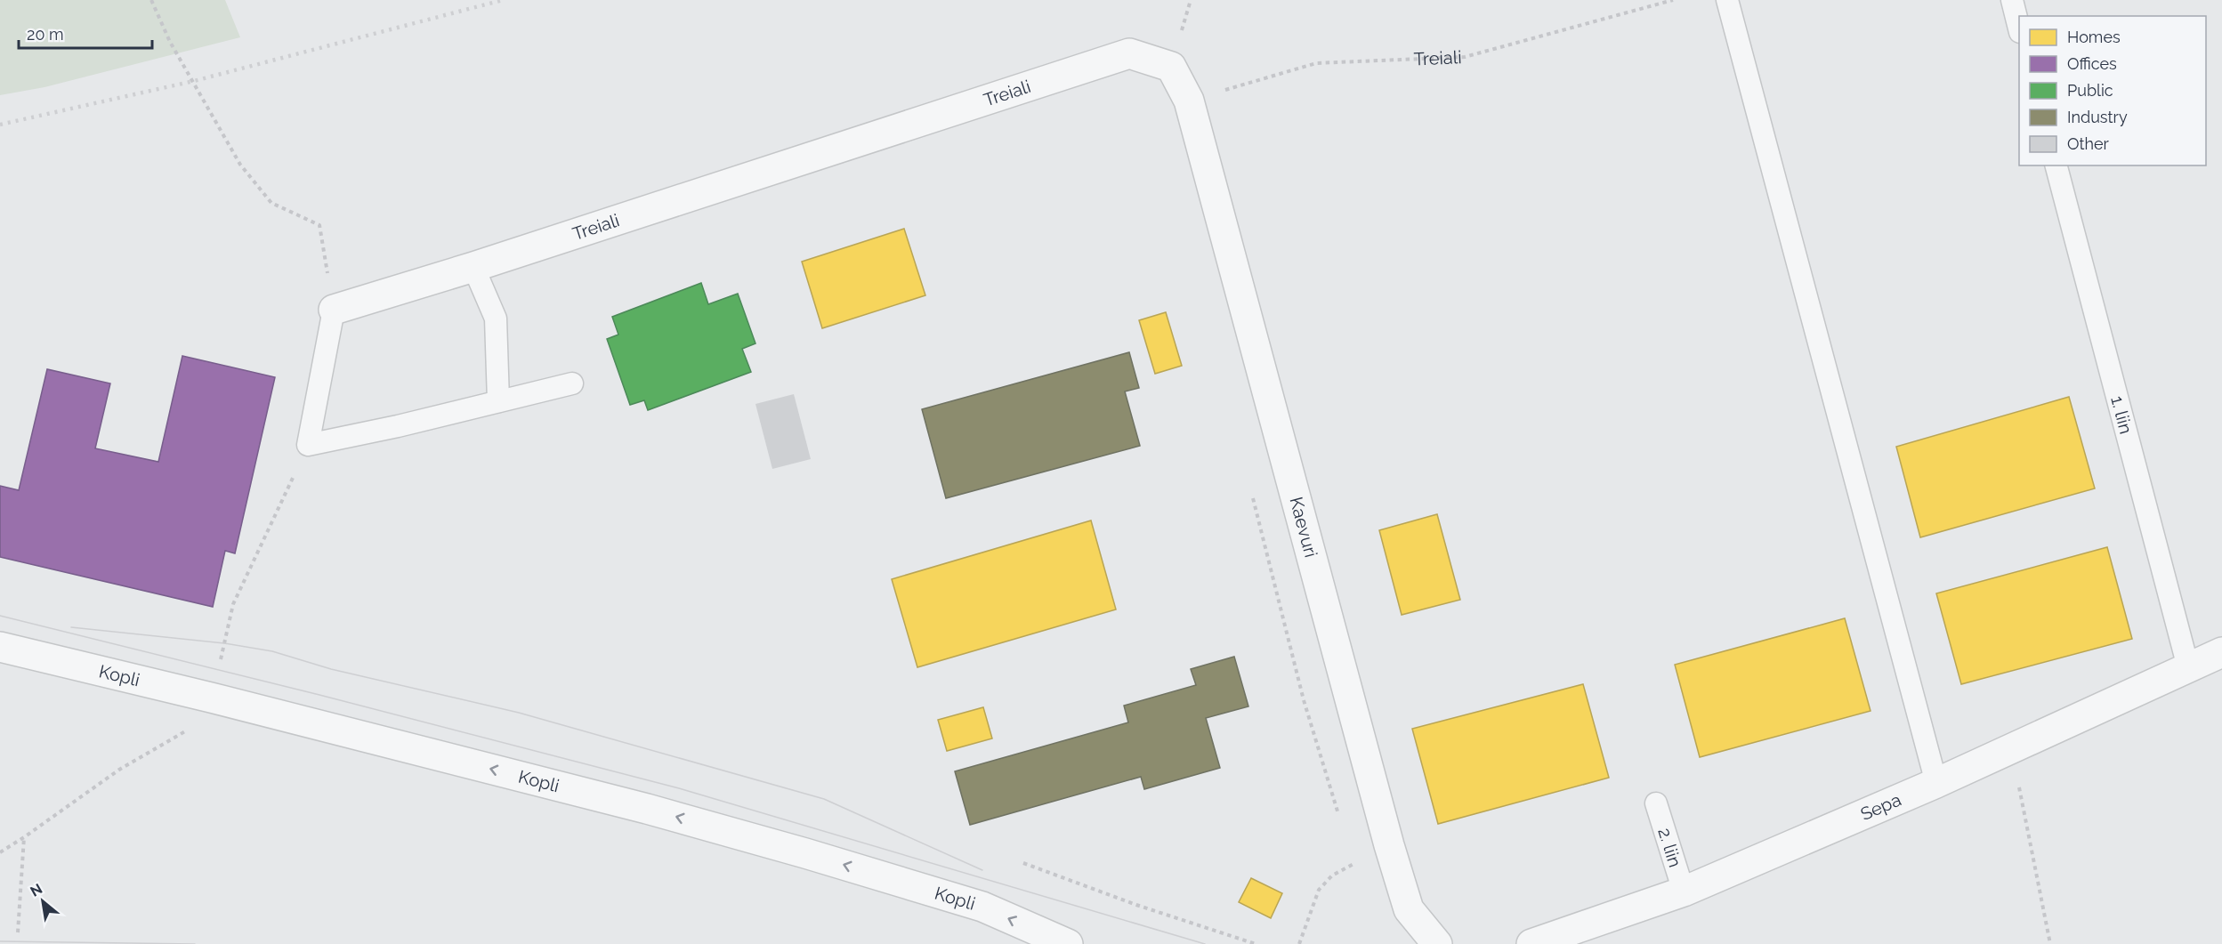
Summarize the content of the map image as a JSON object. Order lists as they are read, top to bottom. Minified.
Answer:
{"streets":{"street":["Treiali","Kaevuri","Kopli","Sepa"],"lane":["1. liin","2. liin"]},"crossings":[["Treiali","Kaevuri"],["1. liin","Sepa"],["Sepa","2. liin"]],"one_way":["Kopli"],"legend":["Homes","Offices","Public","Industry","Other"],"scale_bar":"20 m","north":"top left"}
